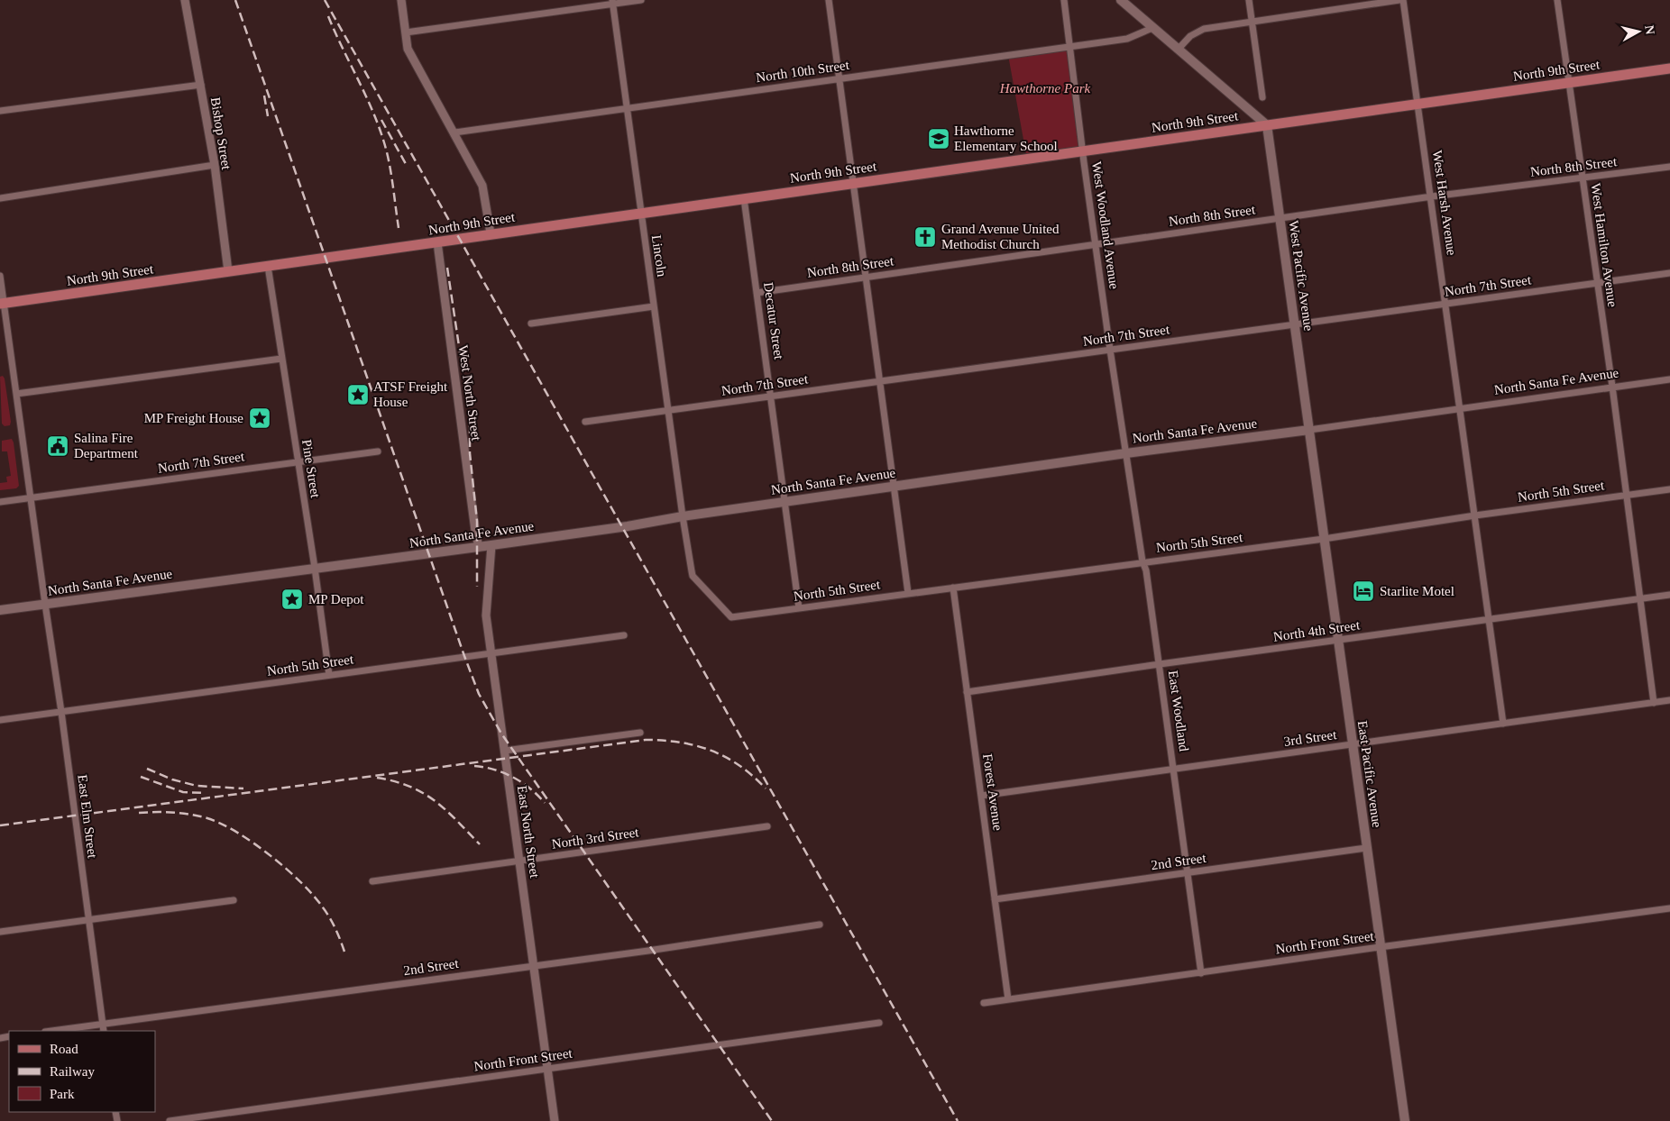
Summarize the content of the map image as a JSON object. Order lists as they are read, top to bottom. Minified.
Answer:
{"streets":{"main road":["North 9th Street","West Pacific Avenue","North Santa Fe Avenue","East Pacific Avenue"],"street":["North 10th Street","Bishop Street","North 8th Street","West Harsh Avenue","West Woodland Avenue","West Hamilton Avenue","Lincoln","North 7th Street","Decatur Street","West North Street","Pine Street","North 5th Street","North 4th Street","East Woodland","3rd Street","Forest Avenue","East Elm Street","East North Street","North 3rd Street","2nd Street","North Front Street"]},"crossings":[["North 9th Street","Bishop Street"],["North 9th Street","West Harsh Avenue"],["North 9th Street","West Woodland Avenue"],["North 9th Street","West Hamilton Avenue"],["North 9th Street","Lincoln"],["North 9th Street","West Pacific Avenue"],["North 9th Street","Decatur Street"],["North 9th Street","West North Street"],["North 9th Street","Pine Street"],["North 9th Street","East Elm Street"],["North 10th Street","West Woodland Avenue"],["North 10th Street","Lincoln"],["North 8th Street","West Harsh Avenue"],["North 8th Street","West Woodland Avenue"],["North 8th Street","West Hamilton Avenue"],["North 8th Street","West Pacific Avenue"],["North 8th Street","Decatur Street"],["West Harsh Avenue","North 7th Street"],["West Harsh Avenue","North Santa Fe Avenue"],["West Harsh Avenue","North 5th Street"],["West Harsh Avenue","North 4th Street"],["West Harsh Avenue","3rd Street"],["West Woodland Avenue","North 7th Street"],["West Woodland Avenue","North Santa Fe Avenue"],["West Woodland Avenue","East Woodland"],["West Hamilton Avenue","North 7th Street"],["West Hamilton Avenue","North Santa Fe Avenue"],["West Hamilton Avenue","North 5th Street"],["West Hamilton Avenue","North 4th Street"],["West Hamilton Avenue","3rd Street"],["Lincoln","North 7th Street"],["Lincoln","North Santa Fe Avenue"],["Lincoln","North 5th Street"],["West Pacific Avenue","North 7th Street"],["West Pacific Avenue","North Santa Fe Avenue"],["West Pacific Avenue","East Pacific Avenue"],["North 7th Street","Decatur Street"],["North 7th Street","Pine Street"],["North 7th Street","East Elm Street"],["Decatur Street","North Santa Fe Avenue"],["Decatur Street","North 5th Street"],["North Santa Fe Avenue","West North Street"],["North Santa Fe Avenue","Pine Street"],["North Santa Fe Avenue","East Woodland"],["North Santa Fe Avenue","East Pacific Avenue"],["North Santa Fe Avenue","East Elm Street"],["North Santa Fe Avenue","East North Street"],["Pine Street","North 5th Street"],["North 5th Street","East Woodland"],["North 5th Street","East Pacific Avenue"],["North 5th Street","Forest Avenue"],["North 5th Street","East Elm Street"],["North 5th Street","East North Street"],["North 4th Street","East Woodland"],["North 4th Street","East Pacific Avenue"],["North 4th Street","Forest Avenue"],["East Woodland","3rd Street"],["East Woodland","2nd Street"],["East Woodland","North Front Street"],["3rd Street","East Pacific Avenue"],["3rd Street","Forest Avenue"],["East Pacific Avenue","2nd Street"],["East Pacific Avenue","North Front Street"],["Forest Avenue","2nd Street"],["Forest Avenue","North Front Street"],["East Elm Street","2nd Street"],["East North Street","North 3rd Street"],["East North Street","2nd Street"],["East North Street","North Front Street"]],"parks":["Hawthorne Park"],"places":{"school or university":["Hawthorne Elementary School"],"church":["Grand Avenue United Methodist Church"],"place":["ATSF Freight House","MP Freight House","MP Depot"],"public building":["Salina Fire Department"],"hotel":["Starlite Motel"]},"legend":["Road","Railway","Park"],"north":"right"}
